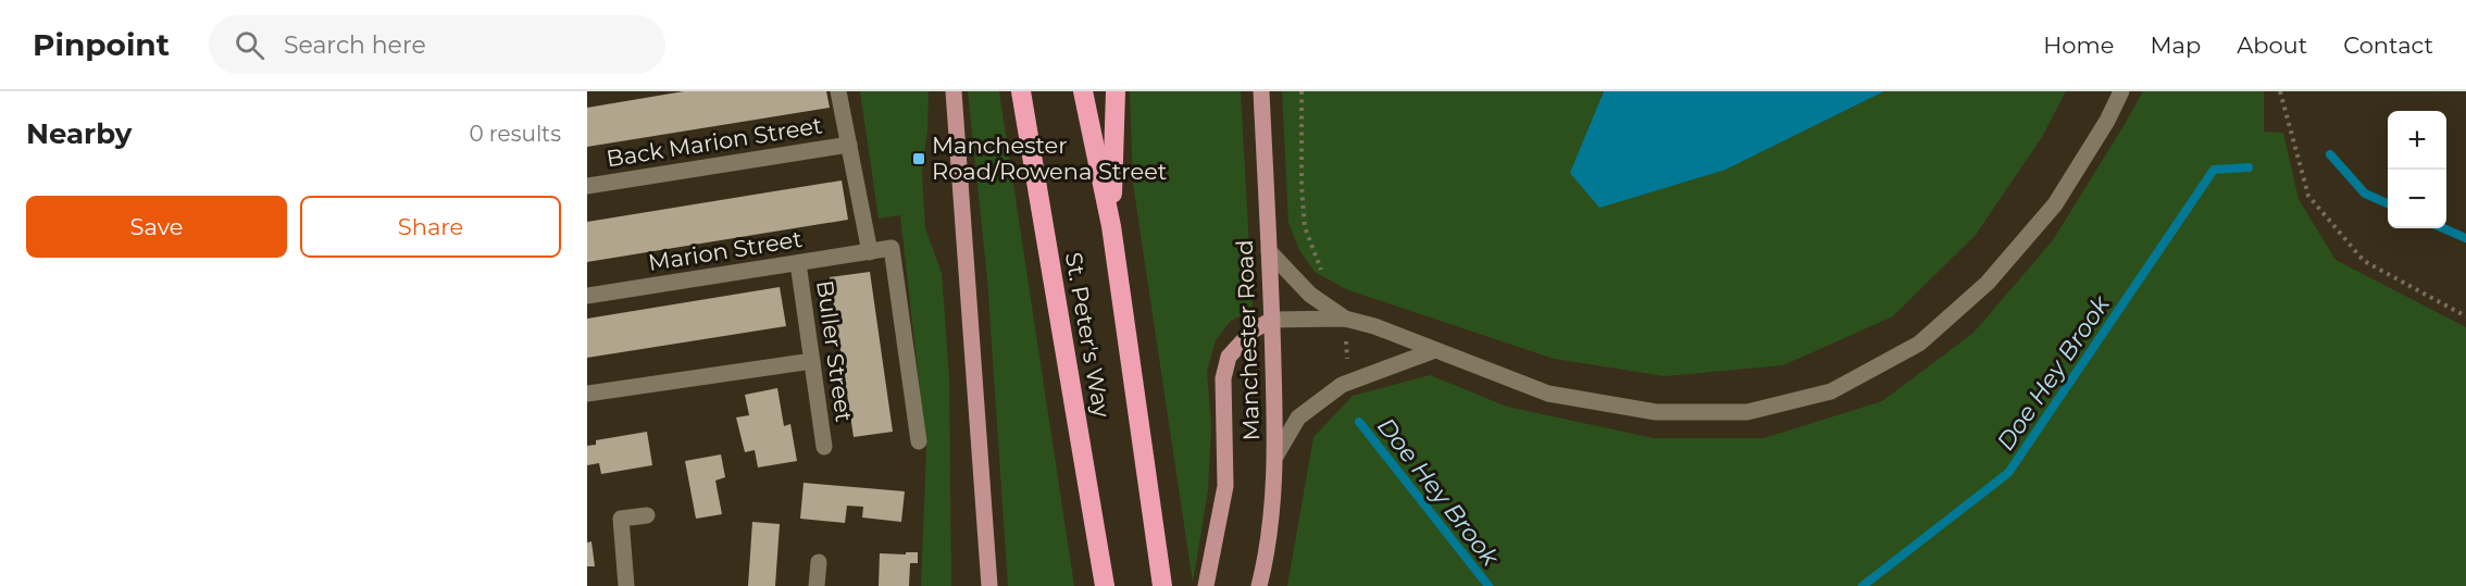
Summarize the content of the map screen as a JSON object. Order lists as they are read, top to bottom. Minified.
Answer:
{"streets":{"highway":["St. Peter's Way"],"main road":["Manchester Road"],"street":["Back Marion Street","Marion Street","Buller Street"]},"crossings":[["Marion Street","Buller Street"]],"water":["Doe Hey Brook"],"places":{"transit":["Manchester Road/Rowena Street"]},"page":{"header":"Pinpoint","search":"Search here","nav":["Home","Map","About","Contact"],"heading":["Nearby","0 results"],"map_buttons":["+","−"],"buttons":["Save","Share"]}}
